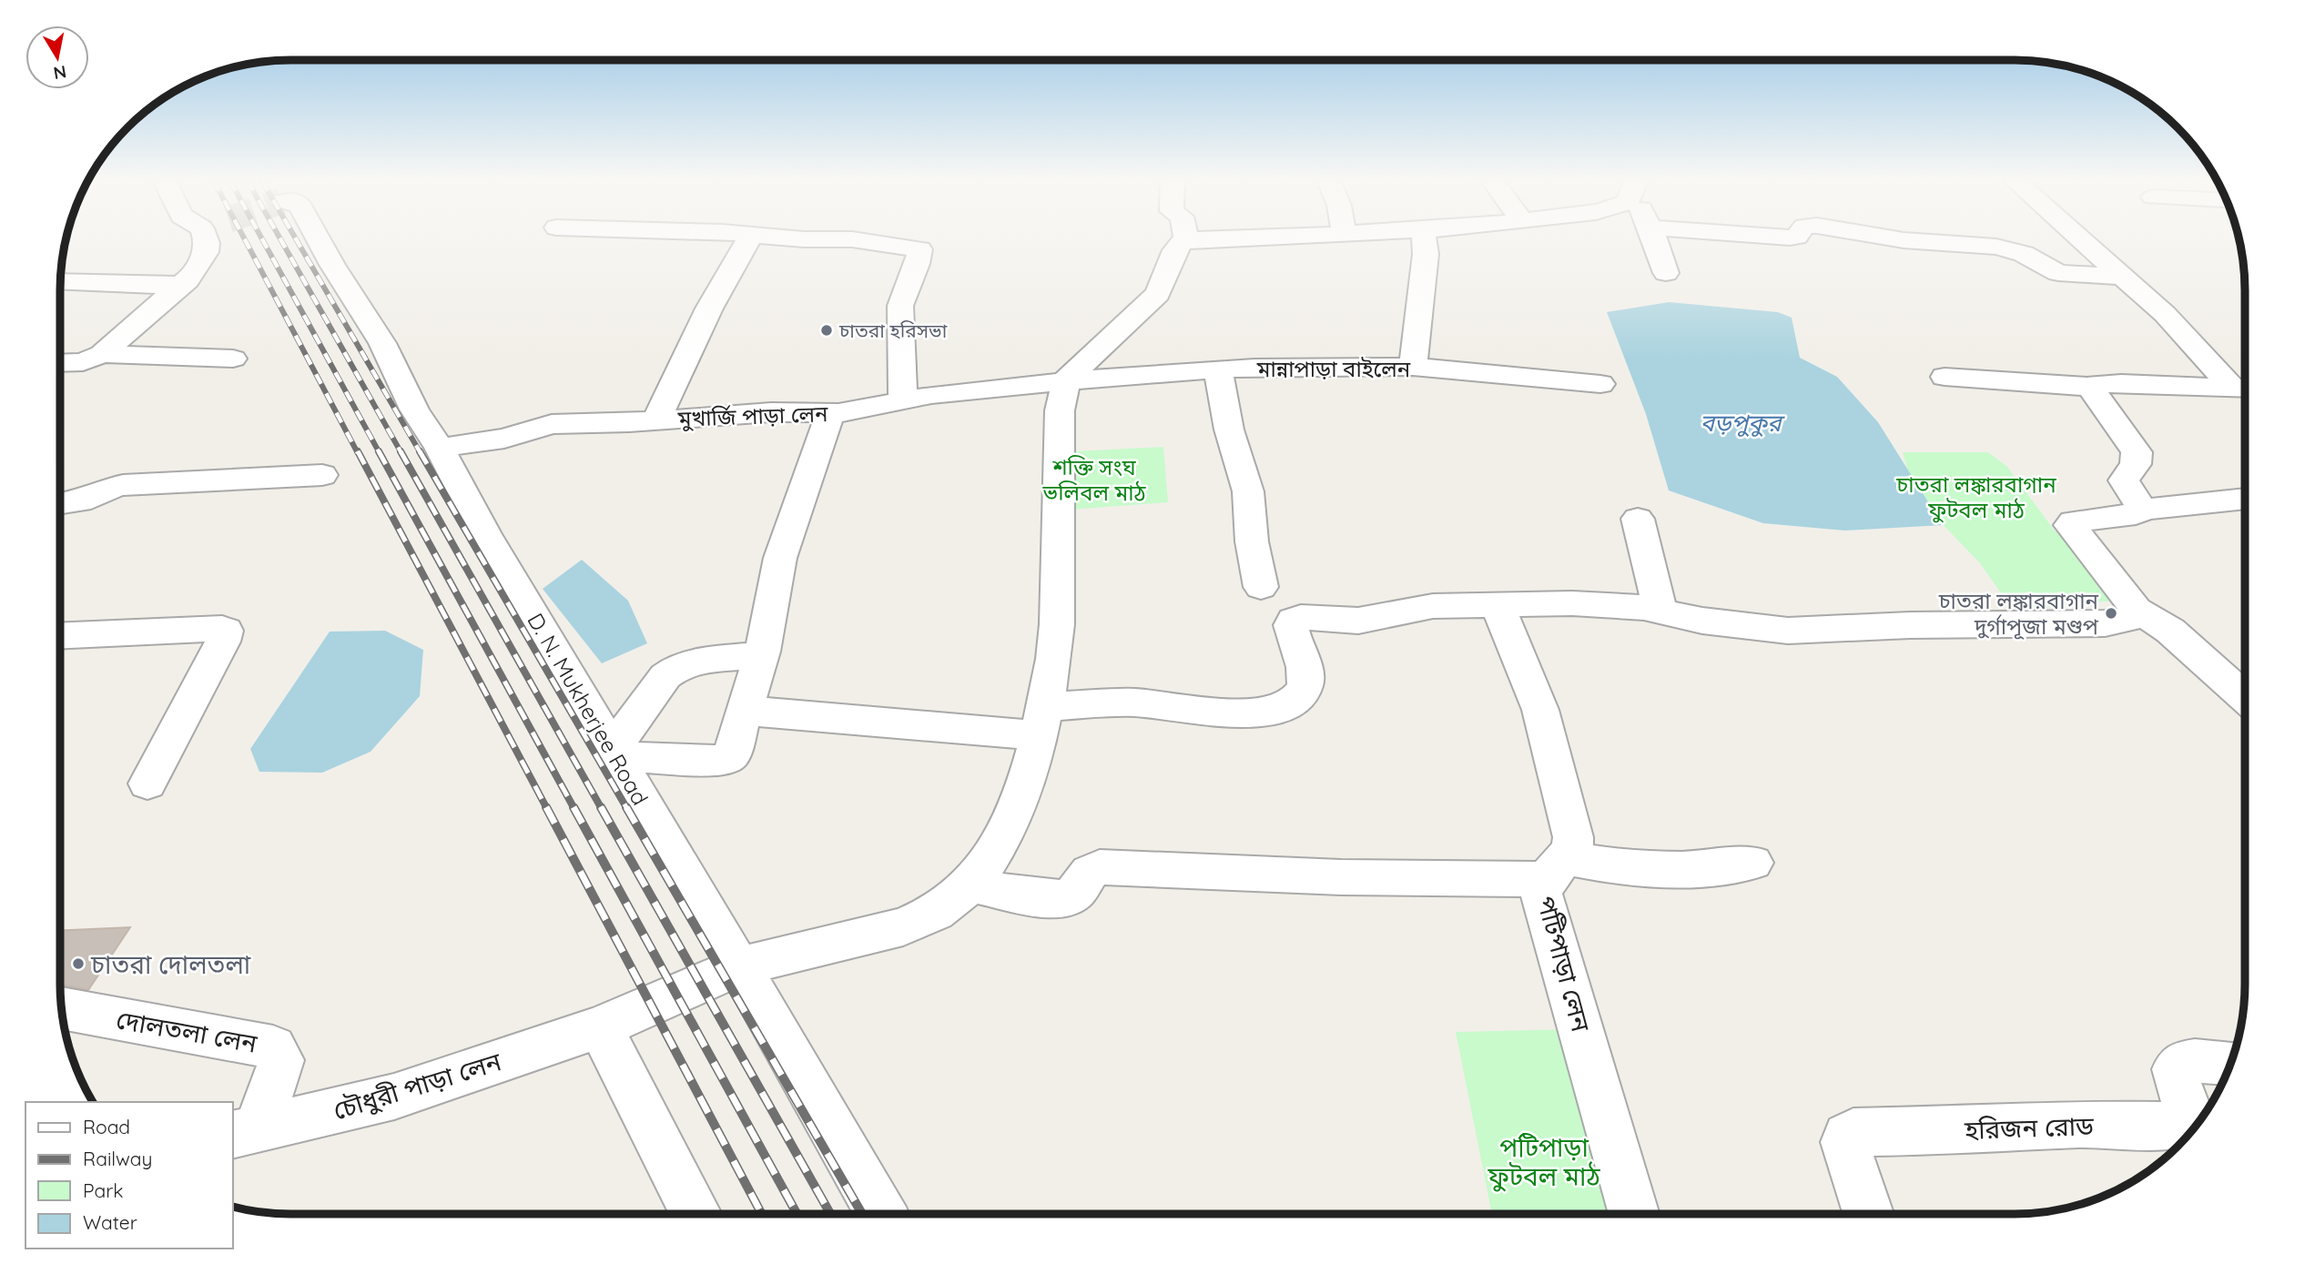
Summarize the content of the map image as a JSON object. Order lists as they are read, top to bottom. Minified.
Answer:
{"streets":{"street":["মান্নাপাড়া বাইলেন","মুখার্জি পাড়া লেন","D. N. Mukherjee Road","পটিপাড়া লেন","দোলতলা লেন","চৌধুরী পাড়া লেন","হরিজন রোড"]},"crossings":[["মান্নাপাড়া বাইলেন","মুখার্জি পাড়া লেন"],["মান্নাপাড়া বাইলেন","চৌধুরী পাড়া লেন"],["মুখার্জি পাড়া লেন","D. N. Mukherjee Road"],["মুখার্জি পাড়া লেন","চৌধুরী পাড়া লেন"],["D. N. Mukherjee Road","চৌধুরী পাড়া লেন"],["দোলতলা লেন","চৌধুরী পাড়া লেন"]],"water":["বড়পুকুর"],"parks":["শক্তি সংঘ ভলিবল মাঠ","চাতরা লঙ্কারবাগান ফুটবল মাঠ","পটিপাড়া ফুটবল মাঠ"],"places":["চাতরা হরিসভা","চাতরা লঙ্কারবাগান দুর্গাপূজা মণ্ডপ","চাতরা দোলতলা"],"legend":["Road","Railway","Park","Water"],"north":"bottom"}
